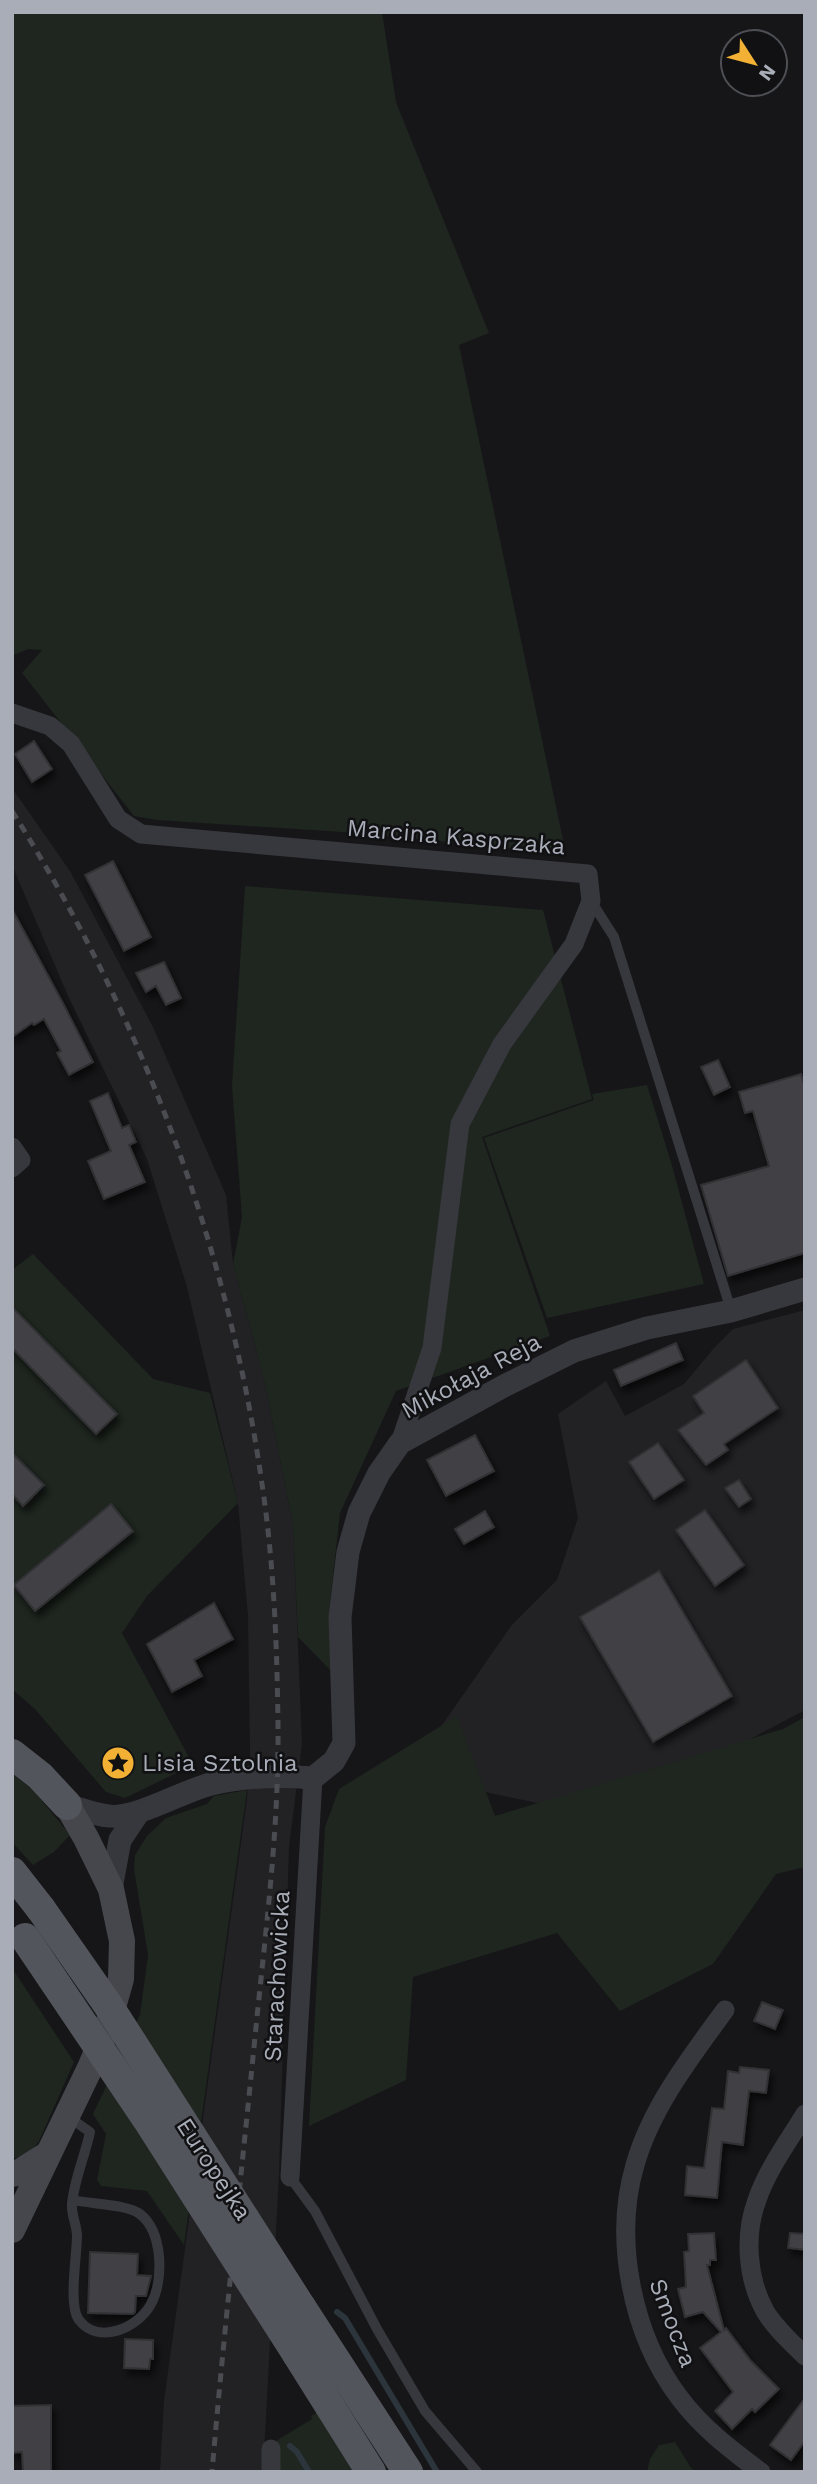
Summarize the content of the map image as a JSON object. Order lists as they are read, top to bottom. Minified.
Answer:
{"streets":{"main road":["Europejka"],"street":["Marcina Kasprzaka","Mikołaja Reja","Starachowicka","Smocza"]},"crossings":[["Mikołaja Reja","Starachowicka"]],"places":{"place":["Lisia Sztolnia"]},"north":"bottom right"}
